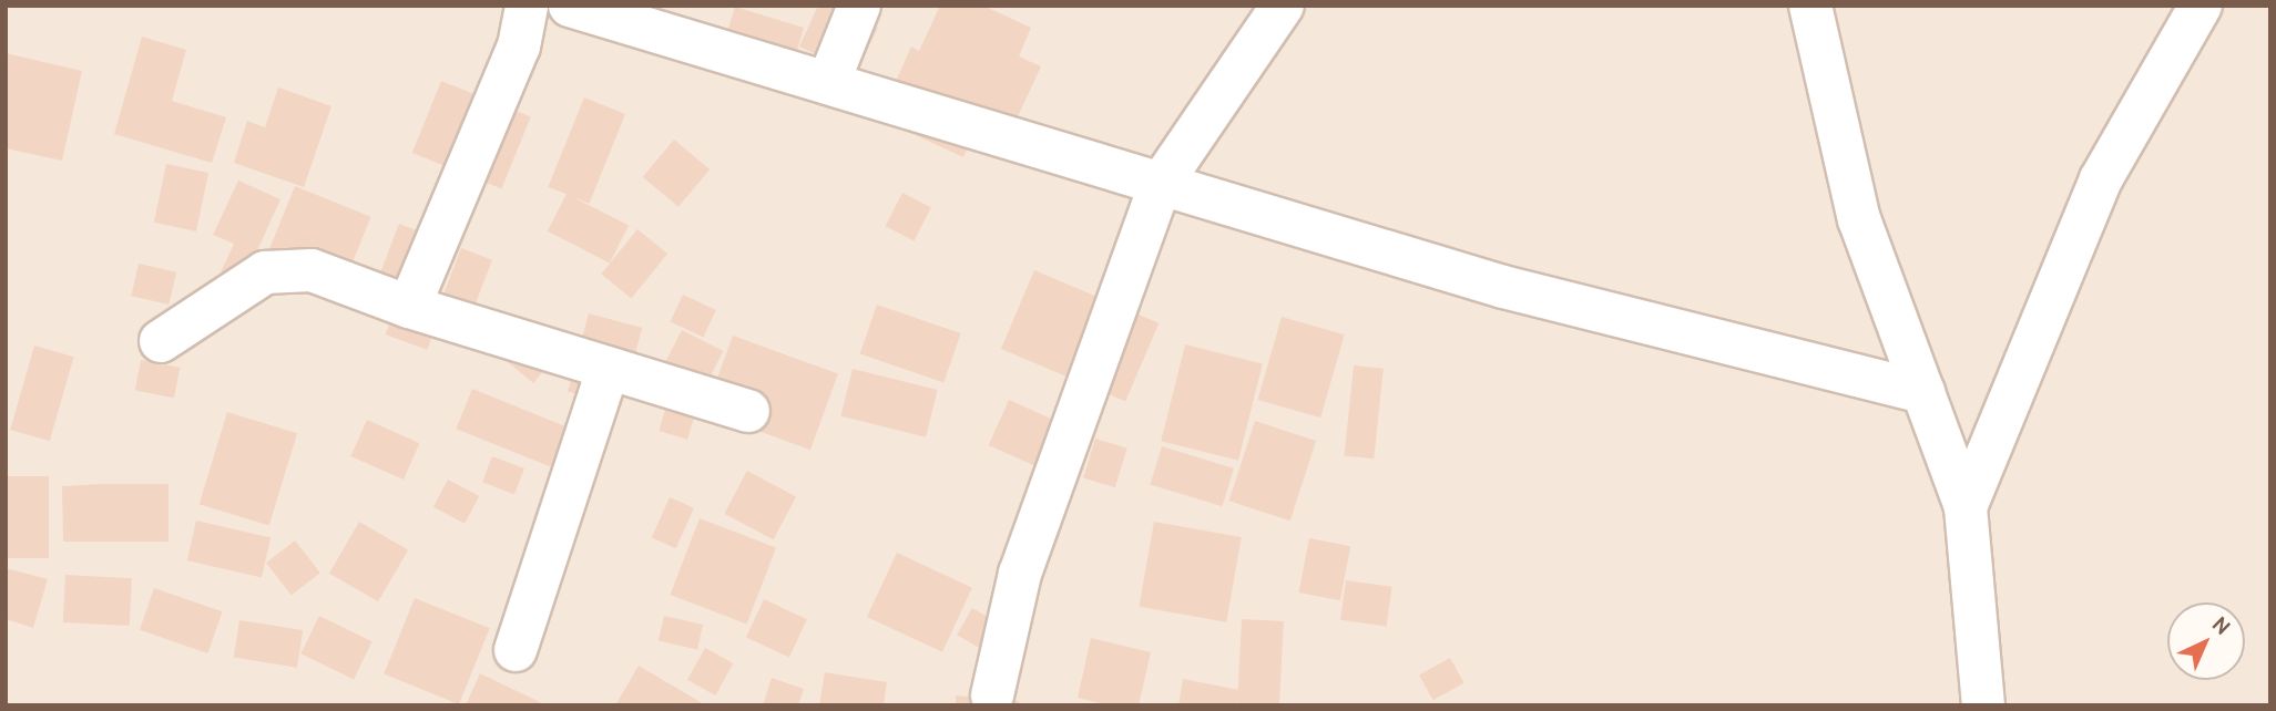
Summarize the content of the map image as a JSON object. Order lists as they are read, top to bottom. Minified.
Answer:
{"north":"top right"}
